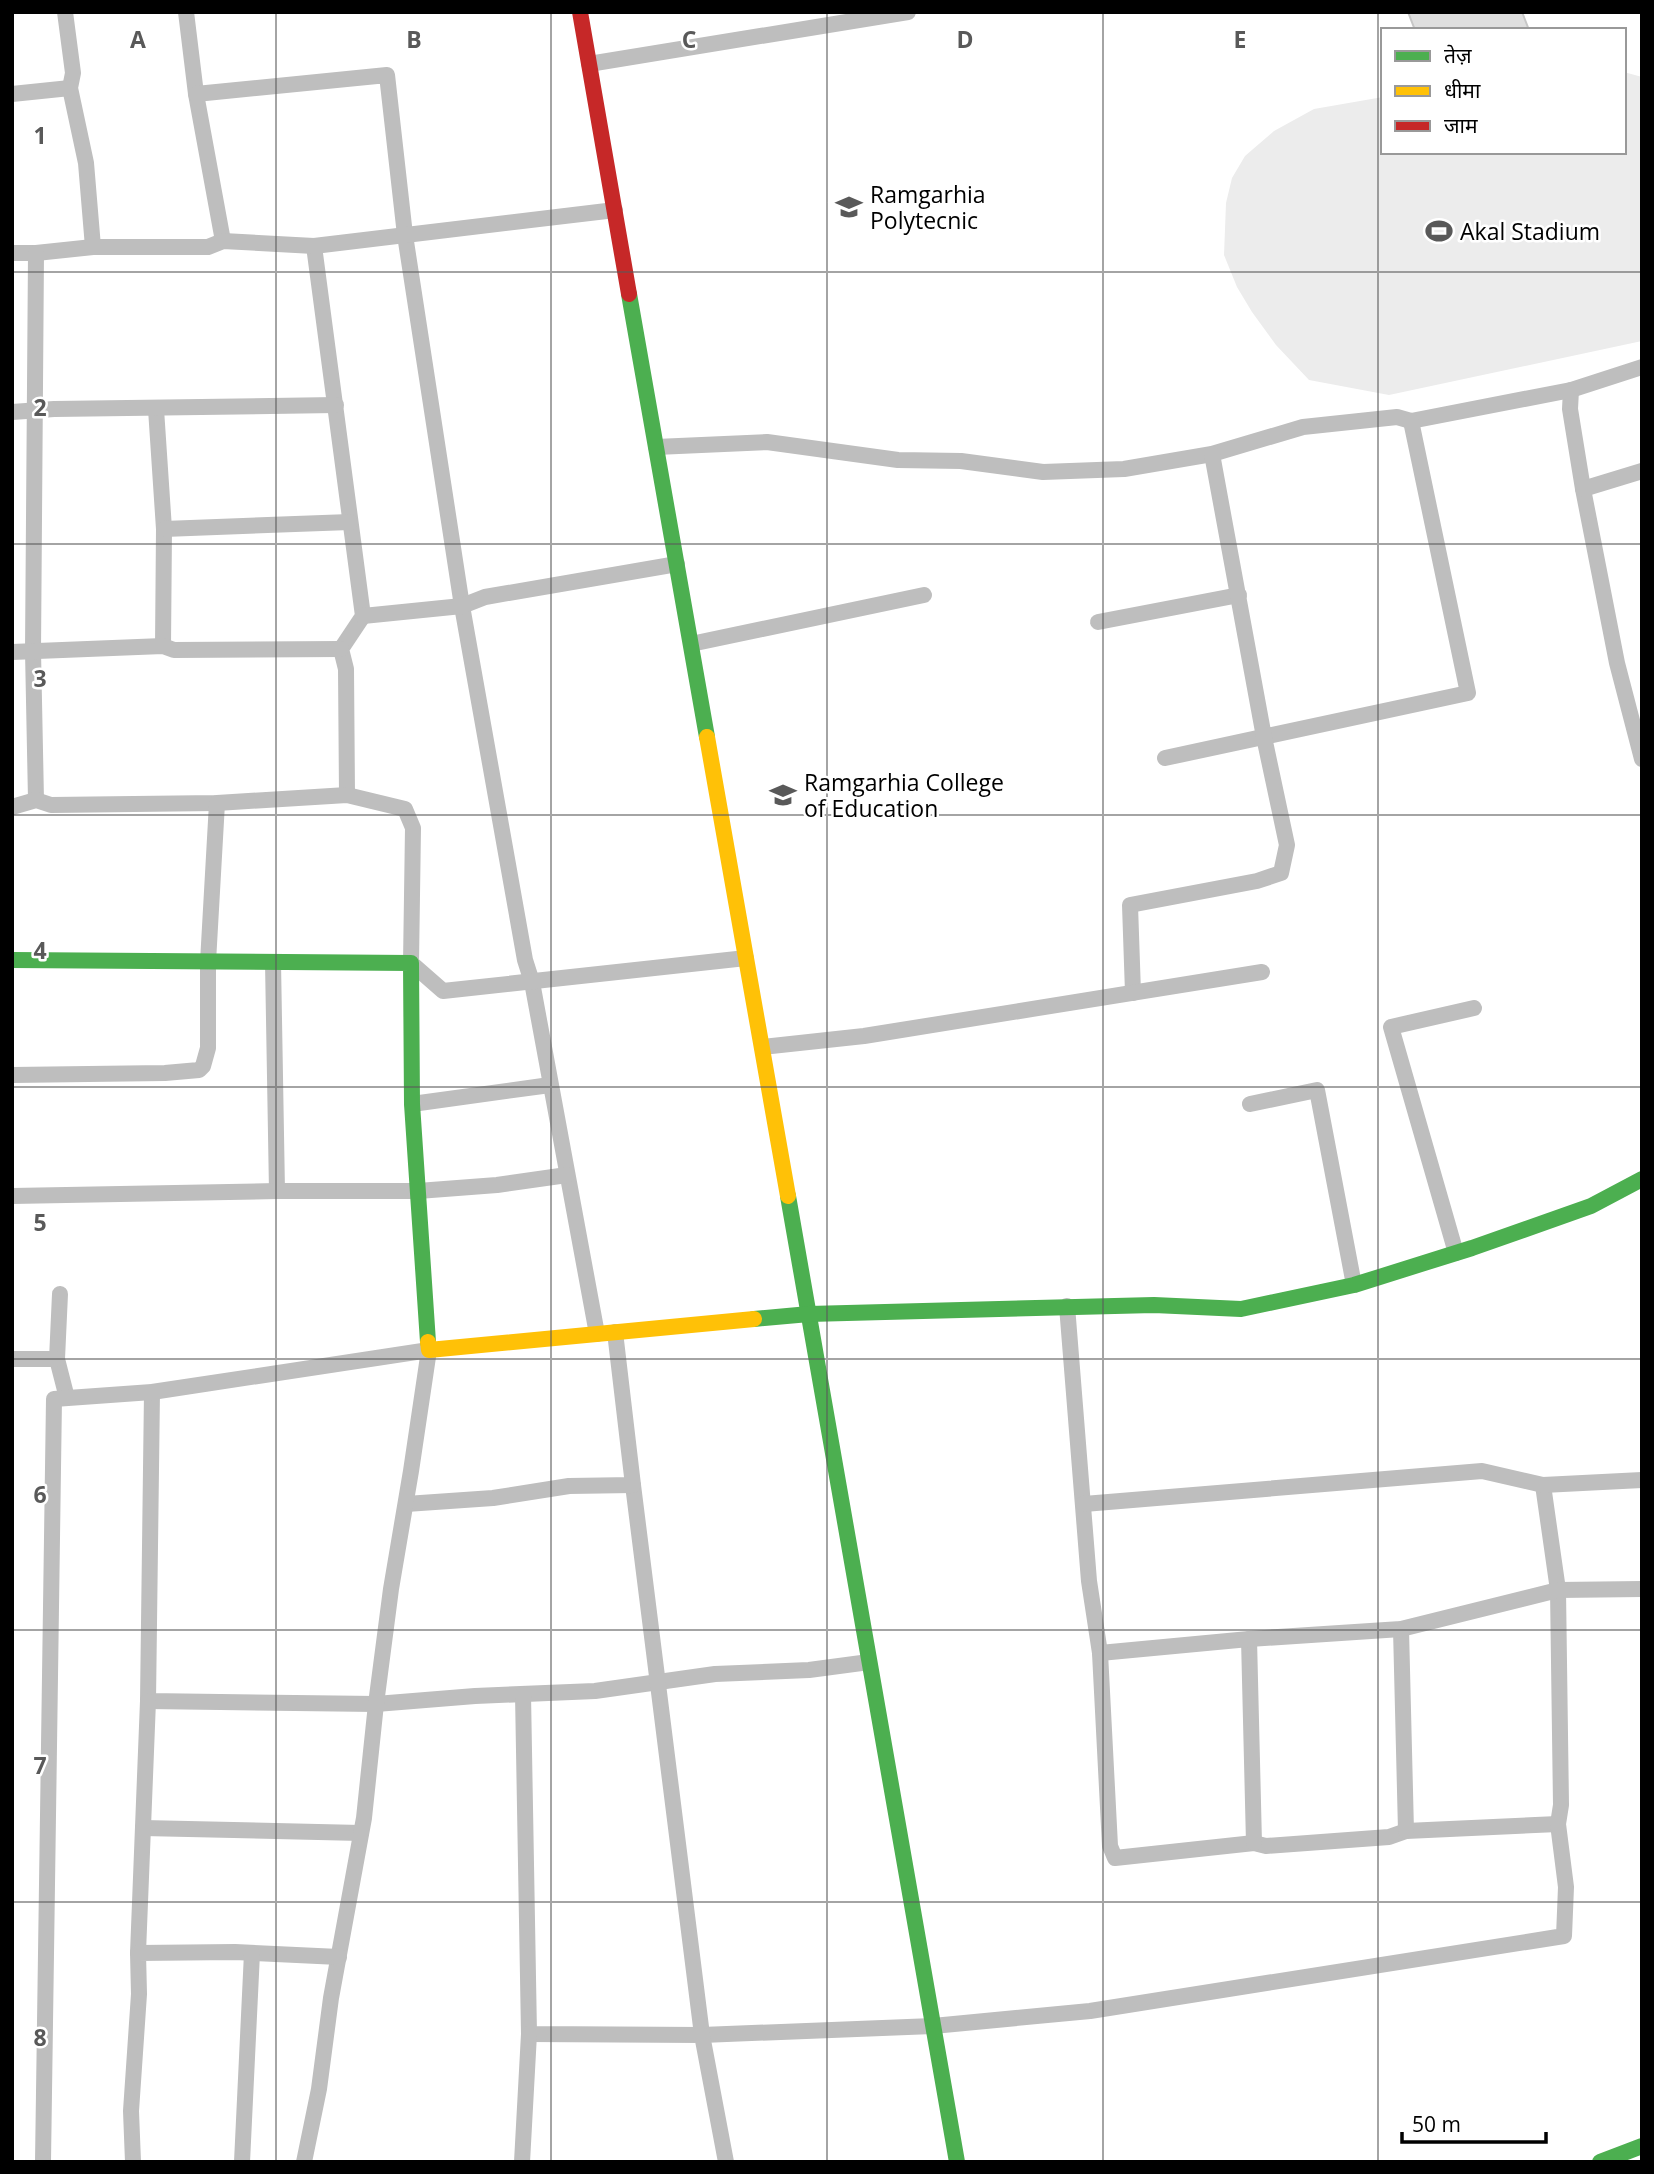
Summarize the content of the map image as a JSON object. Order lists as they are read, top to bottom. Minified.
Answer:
{"places":{"school or university":["Ramgarhia Polytecnic","Ramgarhia College of Education"],"sports":["Akal Stadium"]},"legend":["तेज़","धीमा","जाम"],"scale_bar":"50 m","grid":{"columns":["A","B","C","D","E"],"rows":["1","2","3","4","5","6","7","8"]}}
